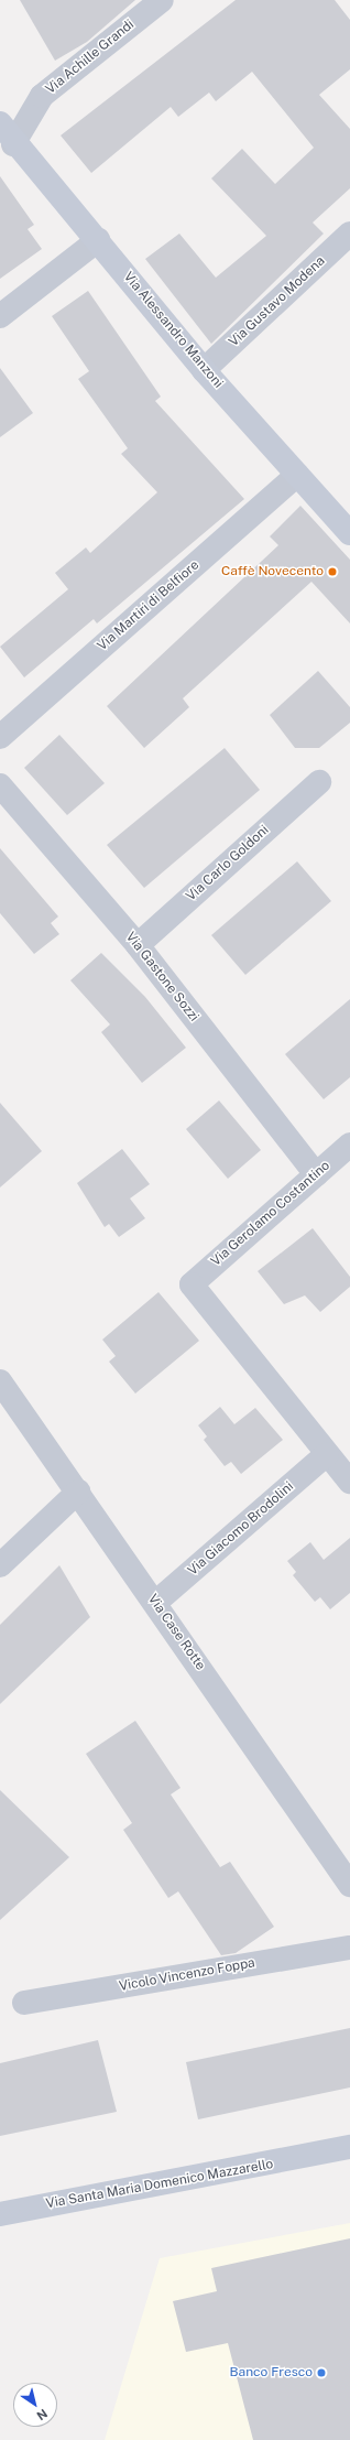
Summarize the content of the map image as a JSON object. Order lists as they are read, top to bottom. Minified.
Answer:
{"streets":{"street":["Via Achille Grandi","Via Gustavo Modena","Via Alessandro Manzoni","Via Martiri di Belfiore","Via Carlo Goldoni","Via Gastone Sozzi","Via Gerolamo Costantino","Via Giacomo Brodolini","Via Case Rotte","Vicolo Vincenzo Foppa","Via Santa Maria Domenico Mazzarello"]},"crossings":[["Via Achille Grandi","Via Alessandro Manzoni"],["Via Gustavo Modena","Via Alessandro Manzoni"],["Via Alessandro Manzoni","Via Martiri di Belfiore"],["Via Carlo Goldoni","Via Gastone Sozzi"],["Via Gastone Sozzi","Via Gerolamo Costantino"],["Via Gerolamo Costantino","Via Giacomo Brodolini"],["Via Giacomo Brodolini","Via Case Rotte"]],"places":["Caffè Novecento","Banco Fresco"],"north":"bottom right"}
